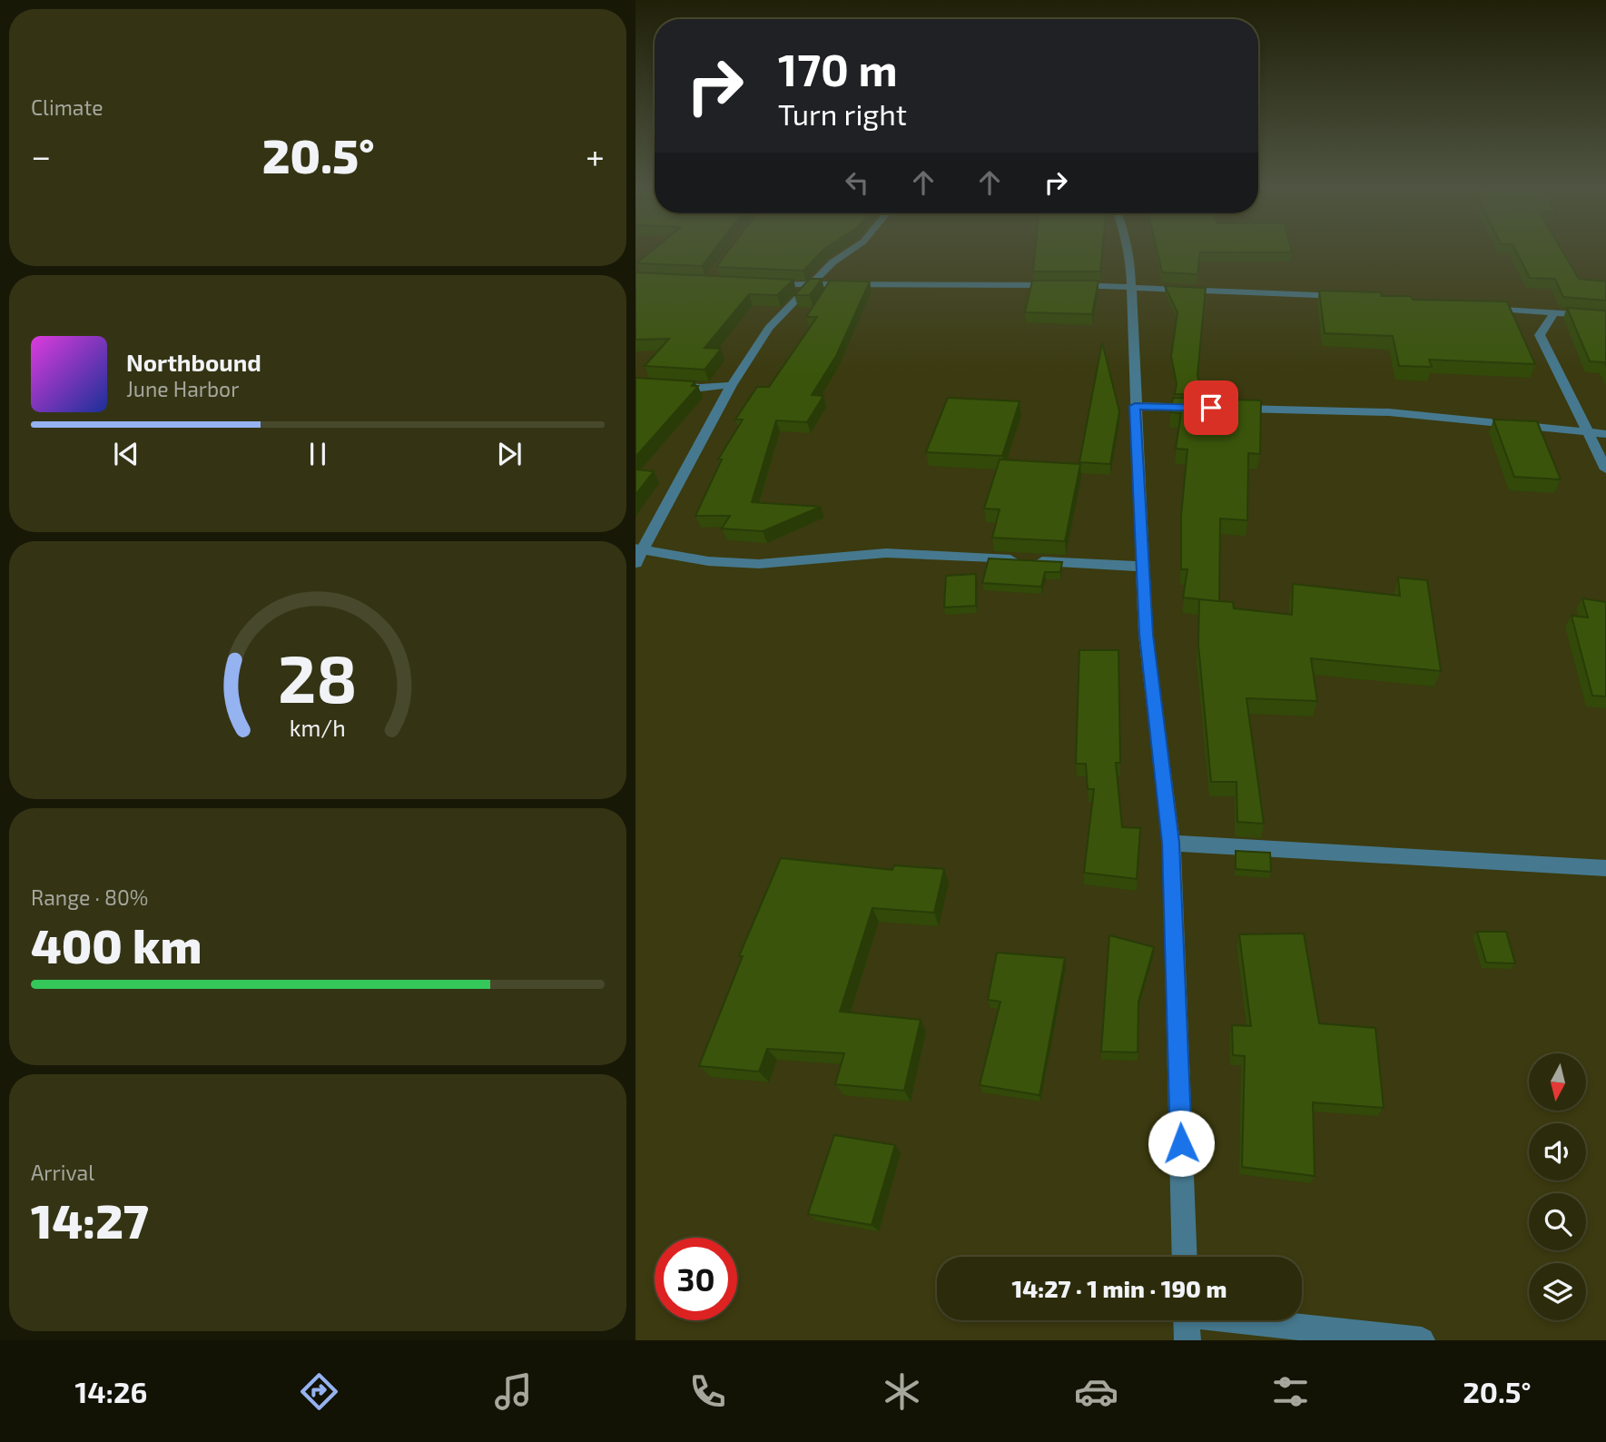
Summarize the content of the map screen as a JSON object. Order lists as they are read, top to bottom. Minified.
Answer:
{"north":"bottom","page":{"tile":["Climate",["Range · 80%","400 km"],["Arrival","14:27"]],"turn":["170 m","Turn right"],"heat":["−","20.5°","+"],"song":["Northbound","June Harbor"],"limit":"30","trip":"14:27 · 1 min · 190 m","tabs":["14:26","20.5°"],"gauge":["28","km/h"]}}
